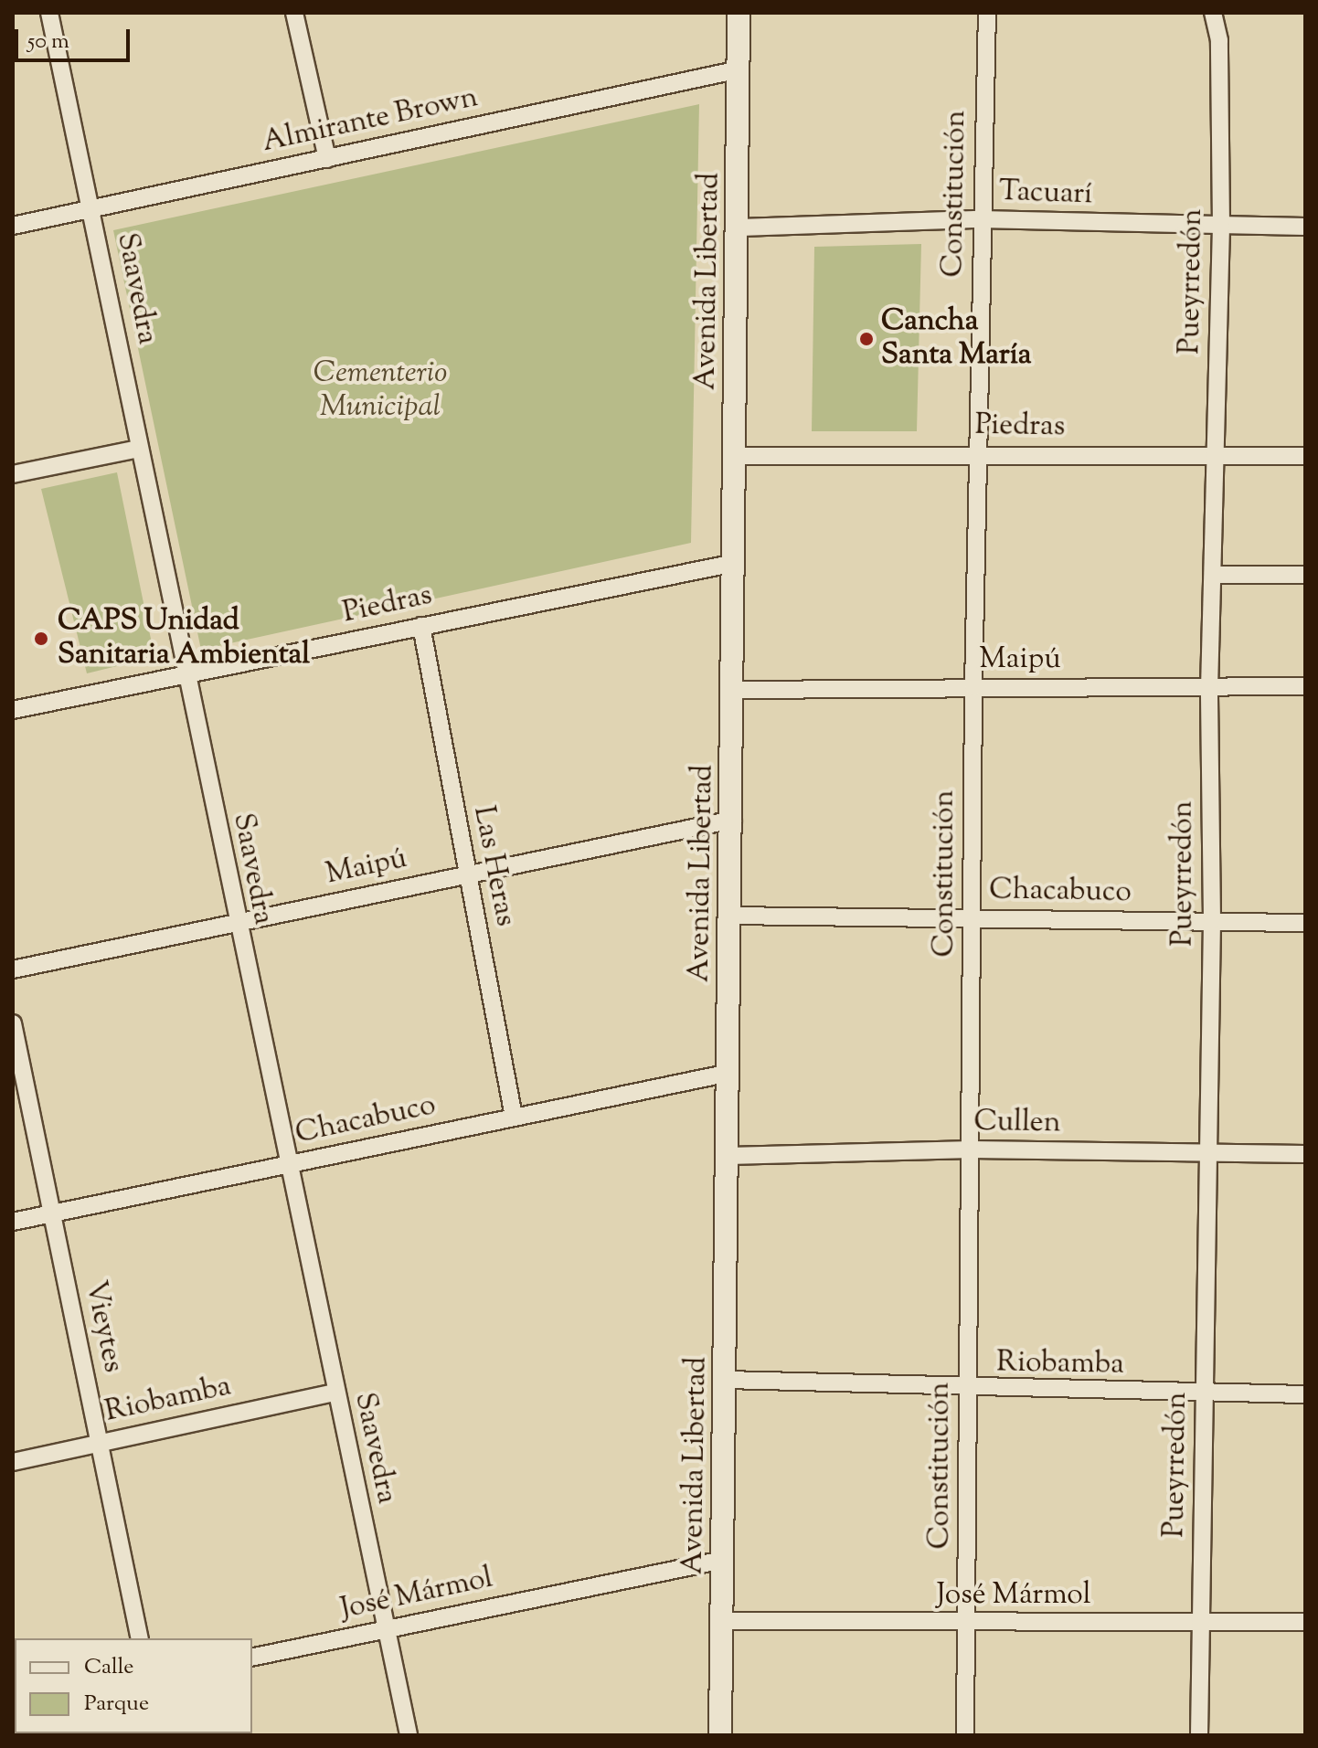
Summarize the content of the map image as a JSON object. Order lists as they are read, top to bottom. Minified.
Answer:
{"streets":{"main road":["Avenida Libertad"],"street":["Almirante Brown","Constitución","Tacuarí","Pueyrredón","Saavedra","Piedras","Maipú","Las Heras","Chacabuco","Cullen","Vieytes","Riobamba","José Mármol"]},"crossings":[["Almirante Brown","Avenida Libertad"],["Almirante Brown","Saavedra"],["Constitución","Tacuarí"],["Constitución","Piedras"],["Constitución","Maipú"],["Constitución","Chacabuco"],["Constitución","Cullen"],["Constitución","Riobamba"],["Constitución","José Mármol"],["Tacuarí","Avenida Libertad"],["Tacuarí","Pueyrredón"],["Avenida Libertad","Piedras"],["Avenida Libertad","Maipú"],["Avenida Libertad","Chacabuco"],["Avenida Libertad","Cullen"],["Avenida Libertad","Riobamba"],["Avenida Libertad","José Mármol"],["Pueyrredón","Piedras"],["Pueyrredón","Maipú"],["Pueyrredón","Chacabuco"],["Pueyrredón","Cullen"],["Pueyrredón","Riobamba"],["Pueyrredón","José Mármol"],["Saavedra","Piedras"],["Saavedra","Maipú"],["Saavedra","Chacabuco"],["Saavedra","Riobamba"],["Saavedra","José Mármol"],["Piedras","Las Heras"],["Maipú","Las Heras"],["Las Heras","Chacabuco"],["Chacabuco","Vieytes"],["Vieytes","Riobamba"]],"parks":["Cementerio Municipal"],"places":["Cancha Santa María","CAPS Unidad Sanitaria Ambiental"],"legend":["Calle","Parque"],"scale_bar":"50 m"}
